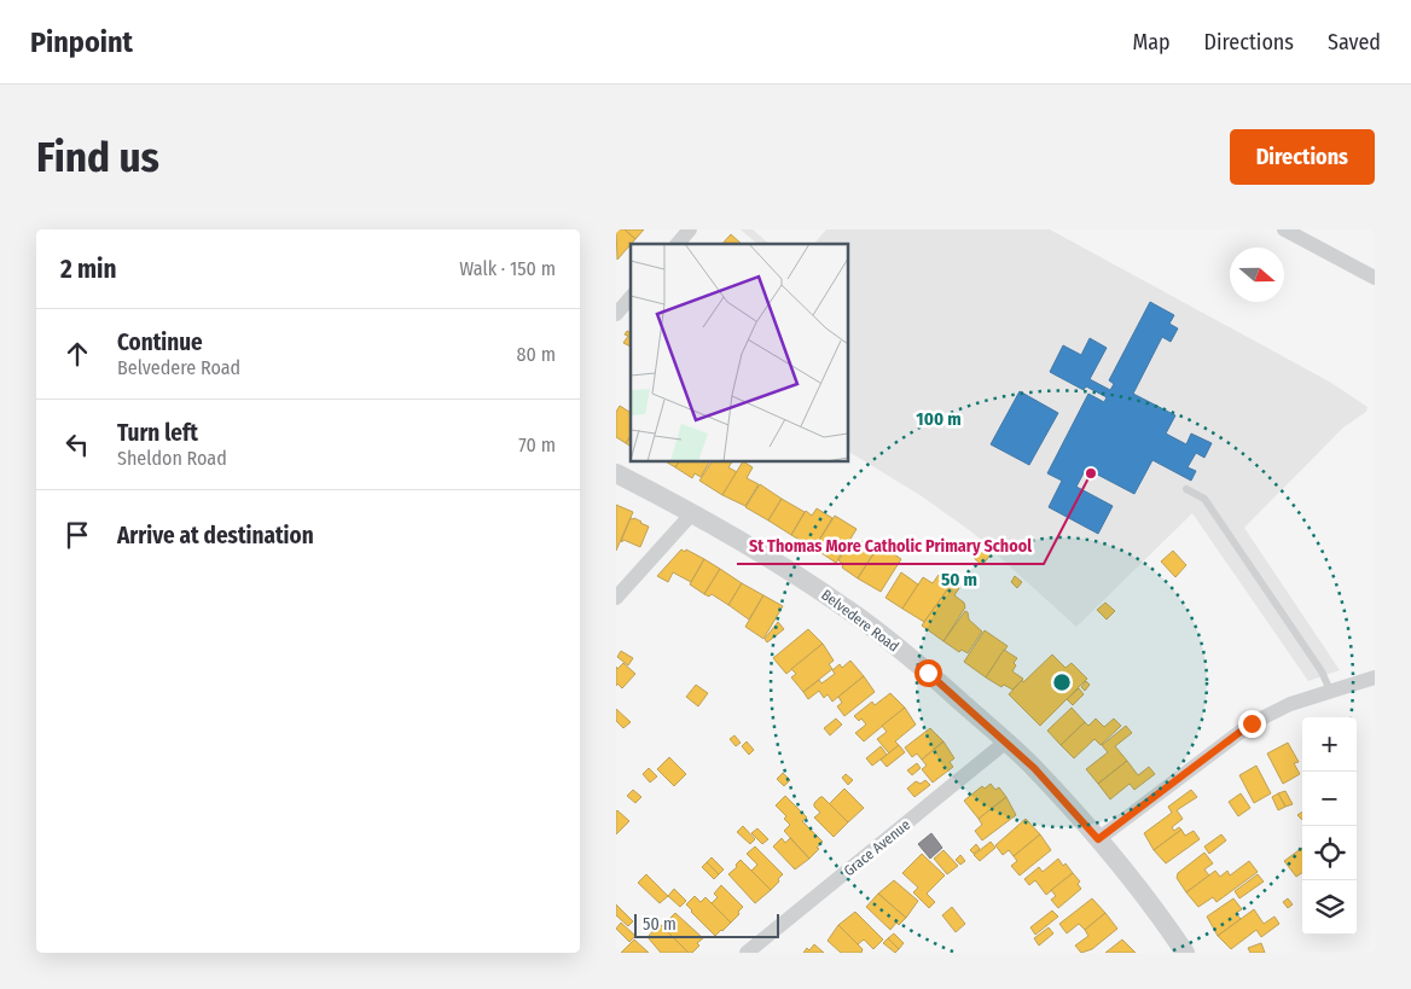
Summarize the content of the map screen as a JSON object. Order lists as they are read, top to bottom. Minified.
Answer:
{"streets":{"street":["Belvedere Road","Grace Avenue"]},"crossings":[["Belvedere Road","Grace Avenue"]],"places":["St Thomas More Catholic Primary School"],"scale_bar":"50 m","north":"right","page":{"header":"Pinpoint","nav":["Map","Directions","Saved"],"buttons":"Directions","title":"Find us","heading":["2 min","Walk · 150 m"],"list":[["Continue","Belvedere Road","80 m"],["Turn left","Sheldon Road","70 m"],"Arrive at destination"],"map_buttons":["+","−"],"scale":"50 m"},"rings":["100 m","50 m"]}
